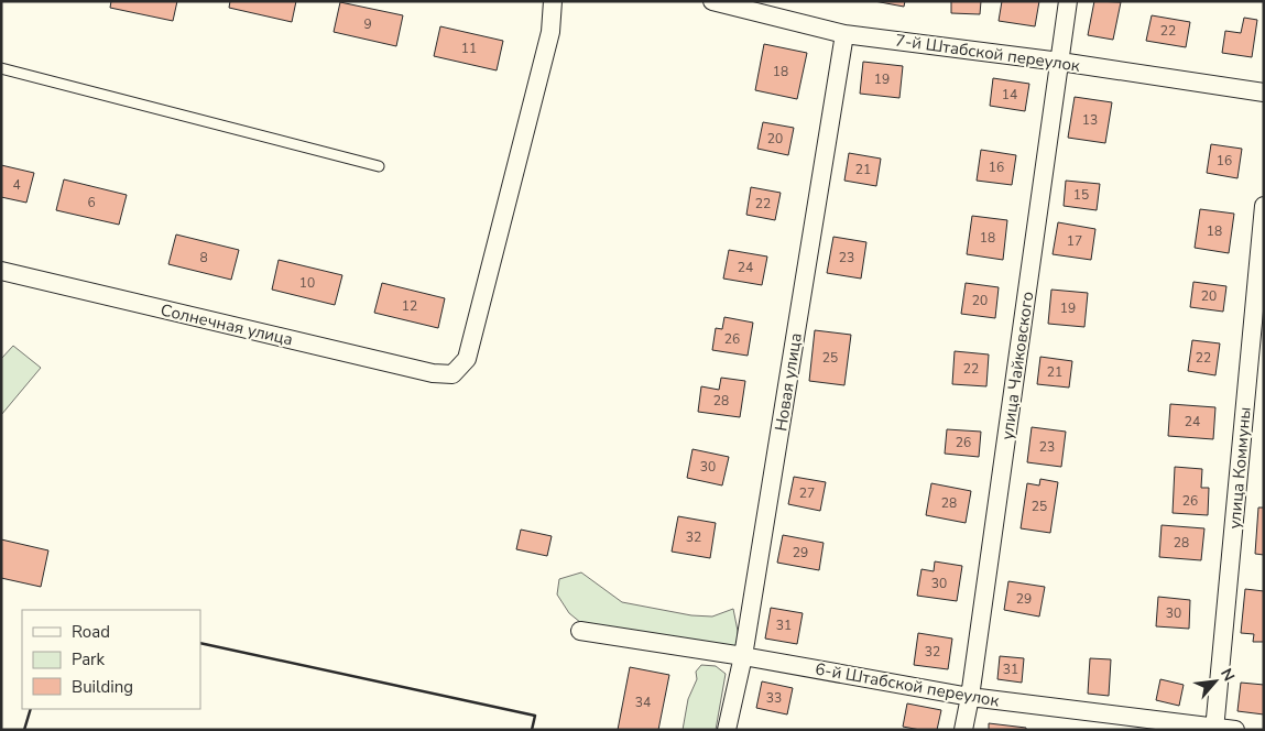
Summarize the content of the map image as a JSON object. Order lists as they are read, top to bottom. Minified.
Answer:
{"streets":{"street":["7-й Штабской переулок","Солнечная улица","улица Чайковского","Новая улица","улица Коммуны","6-й Штабской переулок"]},"crossings":[["7-й Штабской переулок","улица Чайковского"],["7-й Штабской переулок","Новая улица"],["улица Чайковского","6-й Штабской переулок"],["Новая улица","6-й Штабской переулок"],["улица Коммуны","6-й Штабской переулок"]],"house_numbers":["9","22","11","18","19","14","13","20","16","16","21","4","15","6","22","18","18","17","8","23","24","10","20","20","12","19","26","25","22","22","21","28","24","26","23","30","27","26","28","25","32","28","29","30","29","30","31","32","31","33","34"],"legend":["Road","Park","Building"],"north":"top right"}
